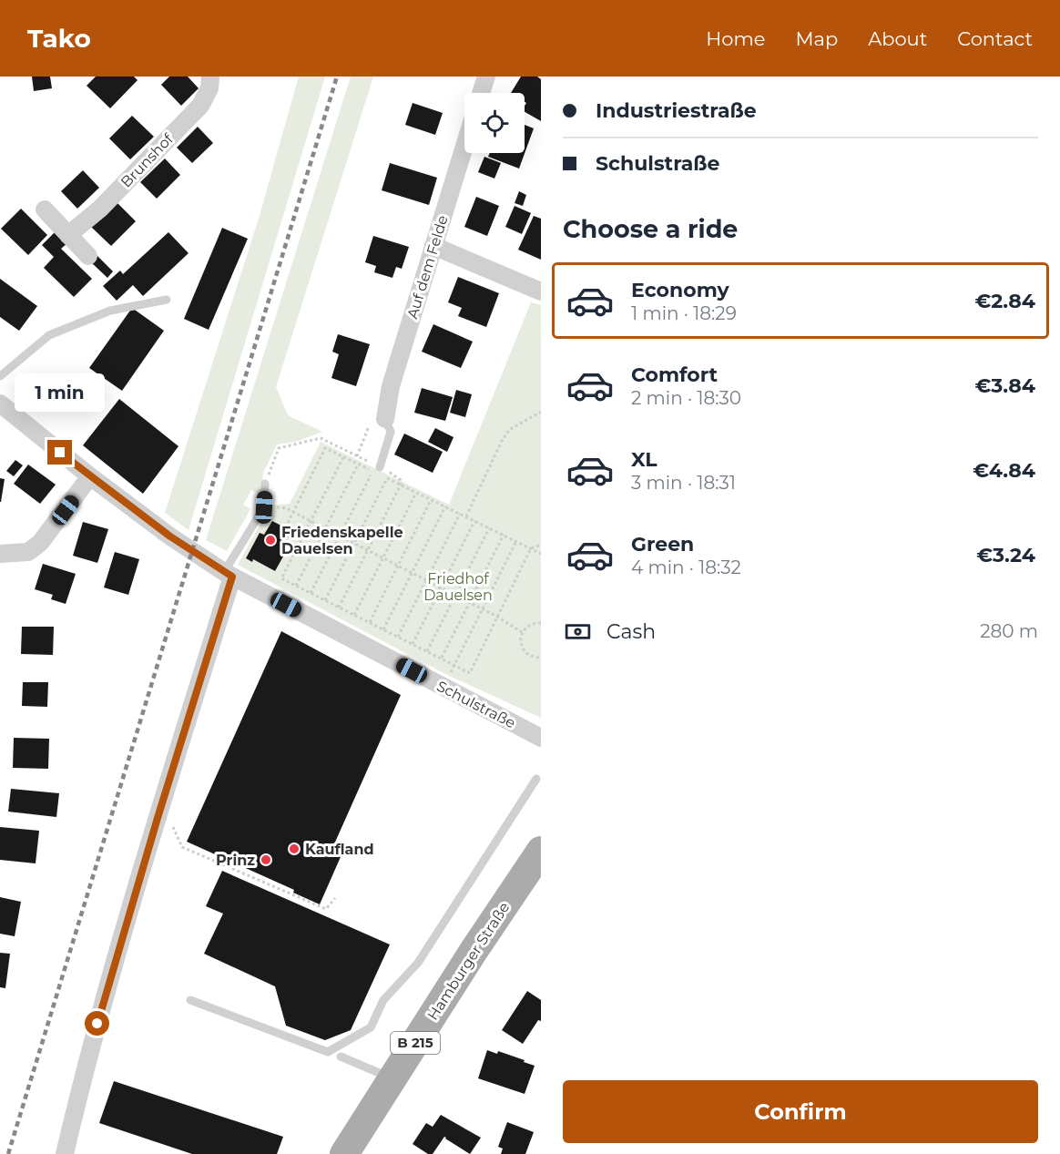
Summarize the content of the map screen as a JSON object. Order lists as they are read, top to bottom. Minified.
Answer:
{"streets":{"main road":["Hamburger Straße","B 215"],"street":["Brunshof","Auf dem Felde","Schulstraße"]},"parks":["Friedhof Dauelsen"],"places":["Friedenskapelle Dauelsen","Kaufland","Prinz"],"page":{"header":"Tako","nav":["Home","Map","About","Contact"],"banner":["Industriestraße","Schulstraße"],"heading":"Choose a ride","list":[{"name":"Economy","note":"1 min · 18:29","value":"€2.84"},{"name":"Comfort","note":"2 min · 18:30","value":"€3.84"},{"name":"XL","note":"3 min · 18:31","value":"€4.84"},{"name":"Green","note":"4 min · 18:32","value":"€3.24"}],"bubble":"1 min","pay":["Cash","280 m"],"buttons":"Confirm"}}
